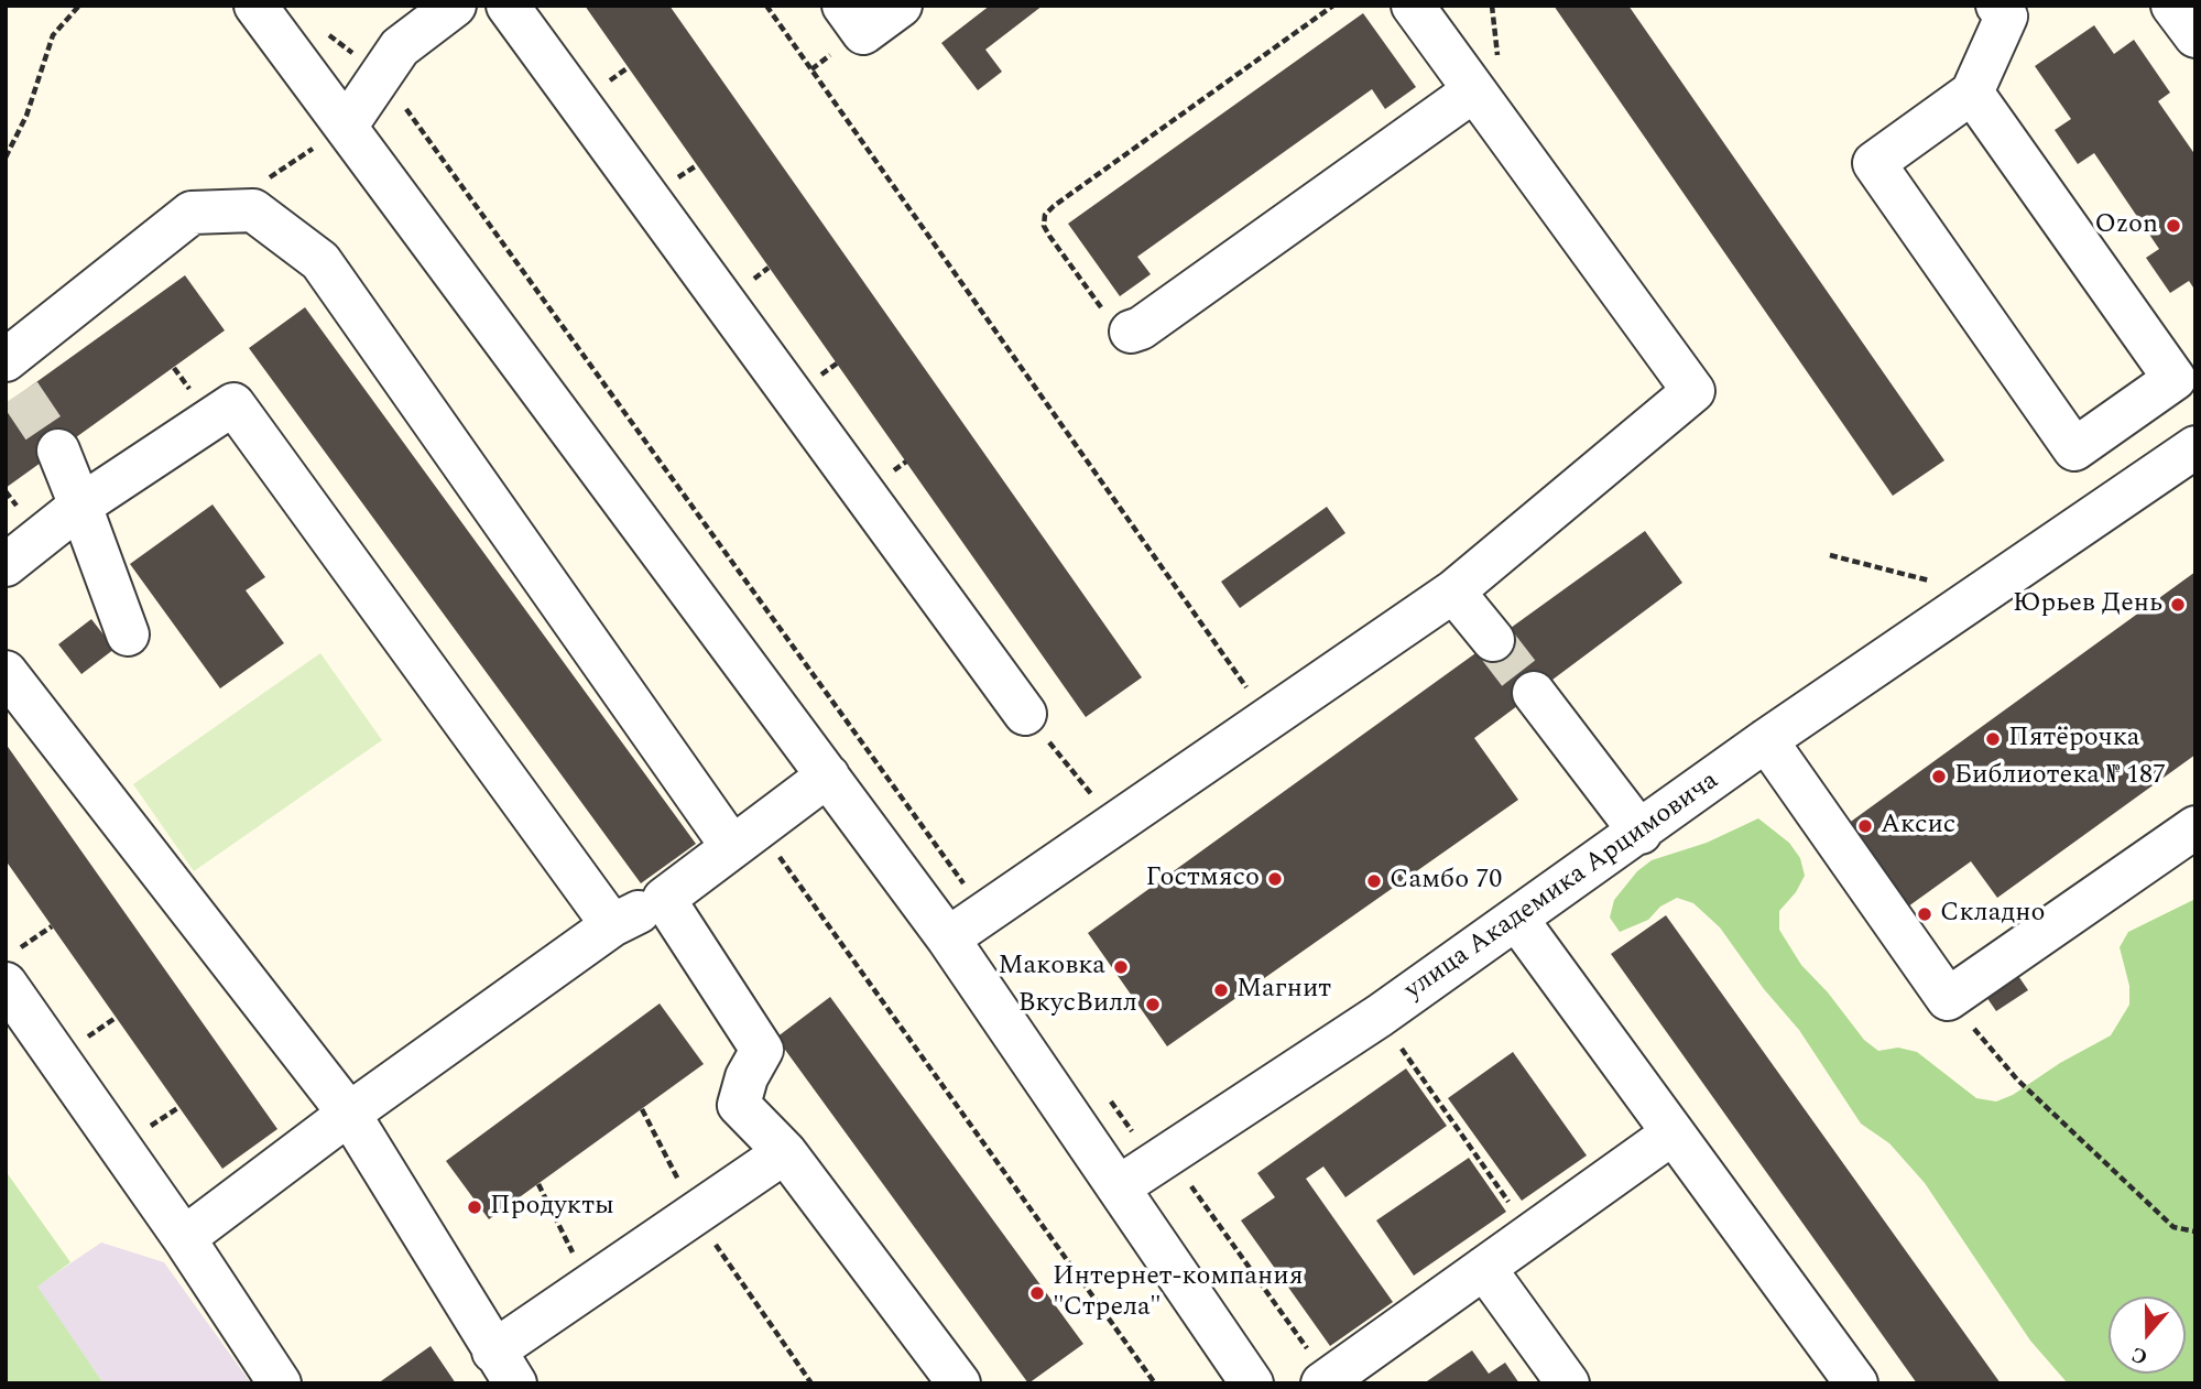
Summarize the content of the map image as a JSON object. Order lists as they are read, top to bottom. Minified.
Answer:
{"streets":{"street":["улица Академика Арцимовича"]},"places":["Ozon","Юрьев День","Пятёрочка","Библиотека № 187","Аксис","Гостмясо","Самбо 70","Складно","Маковка","Магнит","ВкусВилл","Продукты","Интернет-компания \"Стрела\""],"north":"bottom"}
